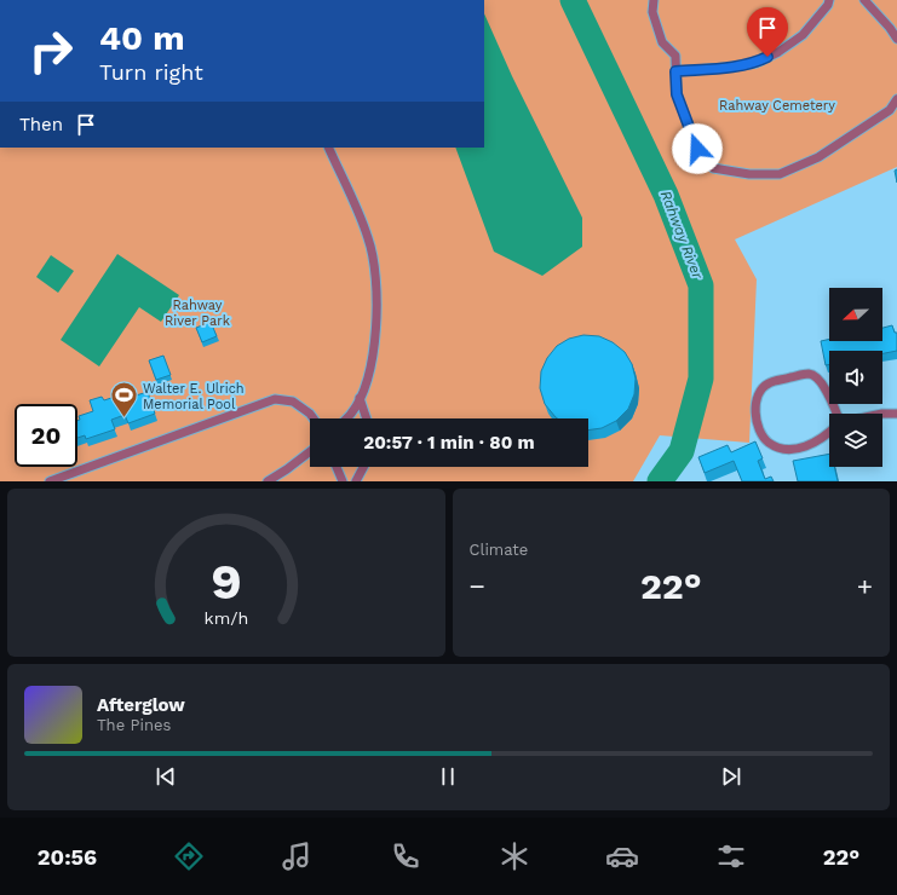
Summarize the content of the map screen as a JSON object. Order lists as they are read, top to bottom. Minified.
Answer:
{"water":["Rahway River"],"parks":["Rahway Cemetery","Rahway River Park"],"places":{"sports":["Walter E. Ulrich Memorial Pool"]},"north":"left","page":{"turn":["40 m","Turn right"],"then":"Then","limit":"20","trip":"20:57 · 1 min · 80 m","tile":"Climate","heat":["−","22°","+"],"song":["Afterglow","The Pines"],"tabs":["20:56","22°"],"gauge":["9","km/h"]}}
